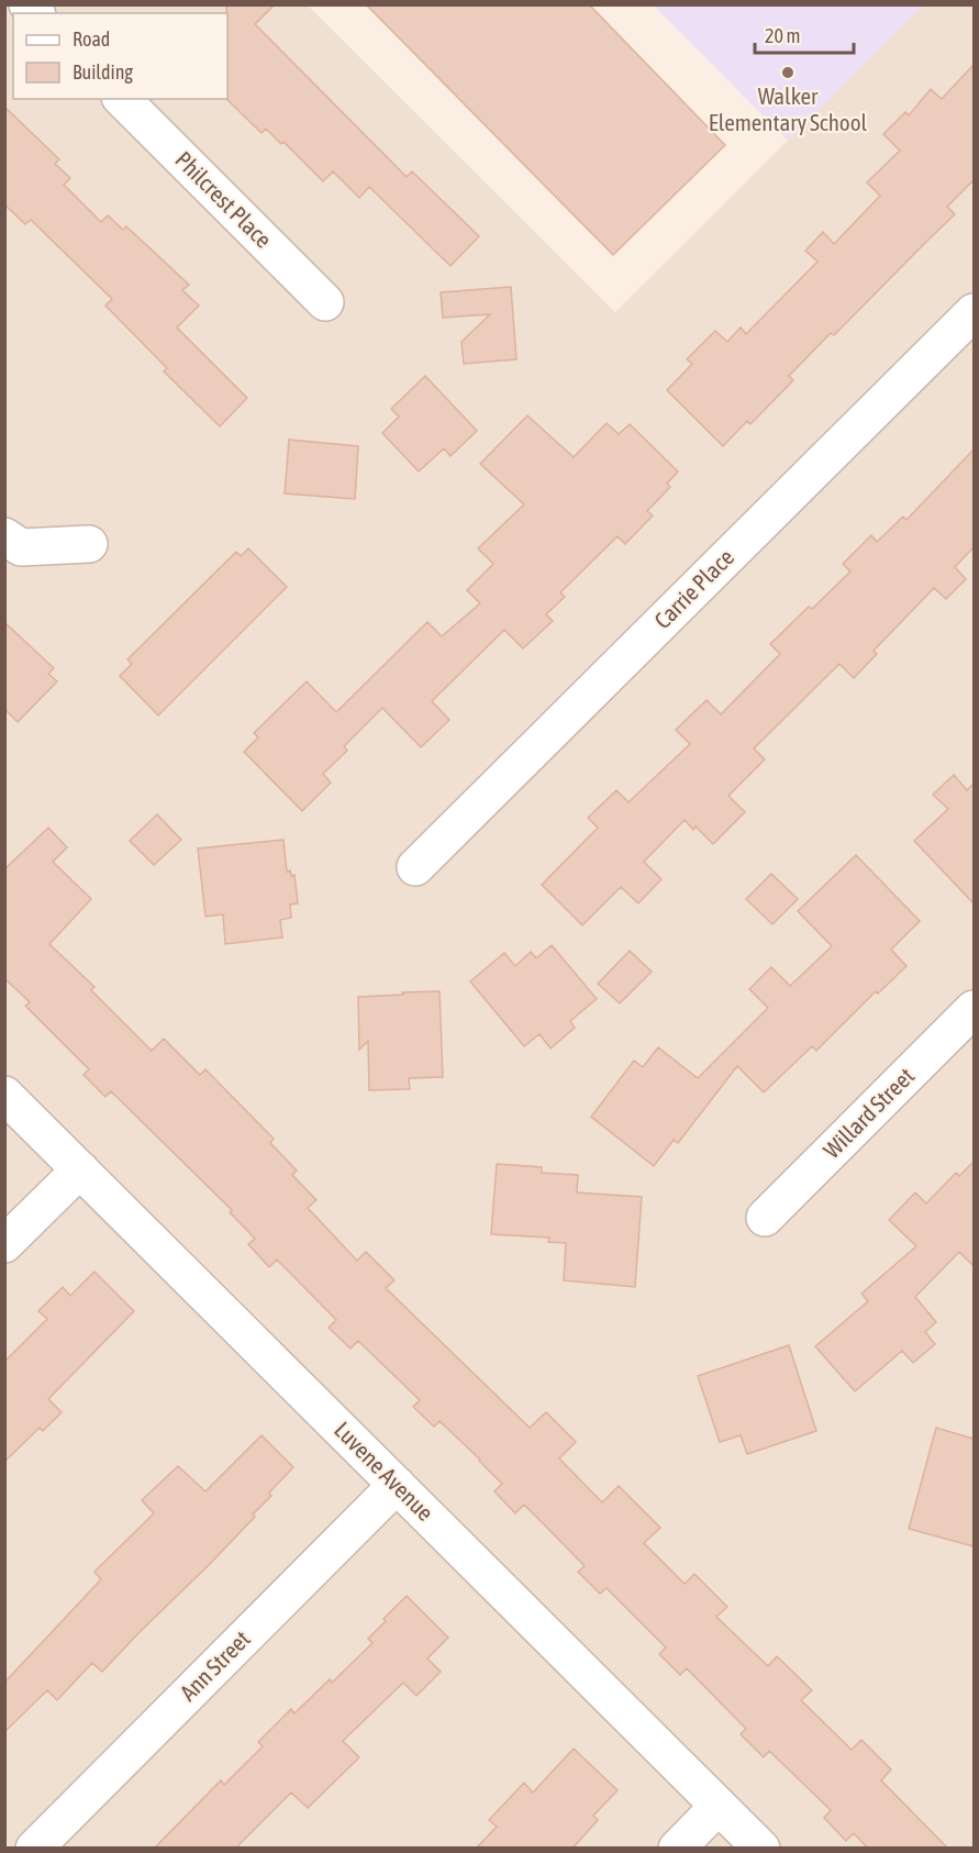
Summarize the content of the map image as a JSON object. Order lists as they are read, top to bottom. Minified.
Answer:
{"streets":{"street":["Philcrest Place","Carrie Place","Willard Street","Luvene Avenue","Ann Street"]},"crossings":[["Luvene Avenue","Ann Street"]],"places":["Walker Elementary School"],"legend":["Road","Building"],"scale_bar":"20 m"}
